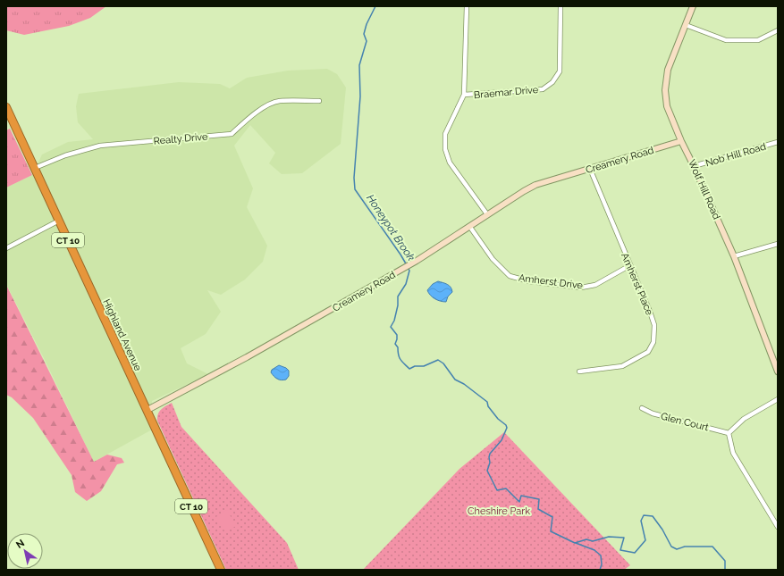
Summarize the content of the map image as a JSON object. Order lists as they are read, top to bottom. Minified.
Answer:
{"streets":{"highway":["CT 10","Highland Avenue"],"street":["Braemar Drive","Realty Drive","Nob Hill Road","Creamery Road","Wolf Hill Road","Amherst Drive","Amherst Place","Glen Court"]},"crossings":[["Braemar Drive","Creamery Road"],["Realty Drive","Highland Avenue"],["Nob Hill Road","Wolf Hill Road"],["Creamery Road","Wolf Hill Road"],["Creamery Road","Amherst Drive"],["Creamery Road","Amherst Place"],["Creamery Road","Highland Avenue"],["Amherst Drive","Amherst Place"]],"water":["Honeypot Brook"],"parks":["Cheshire Park"],"north":"top left"}
